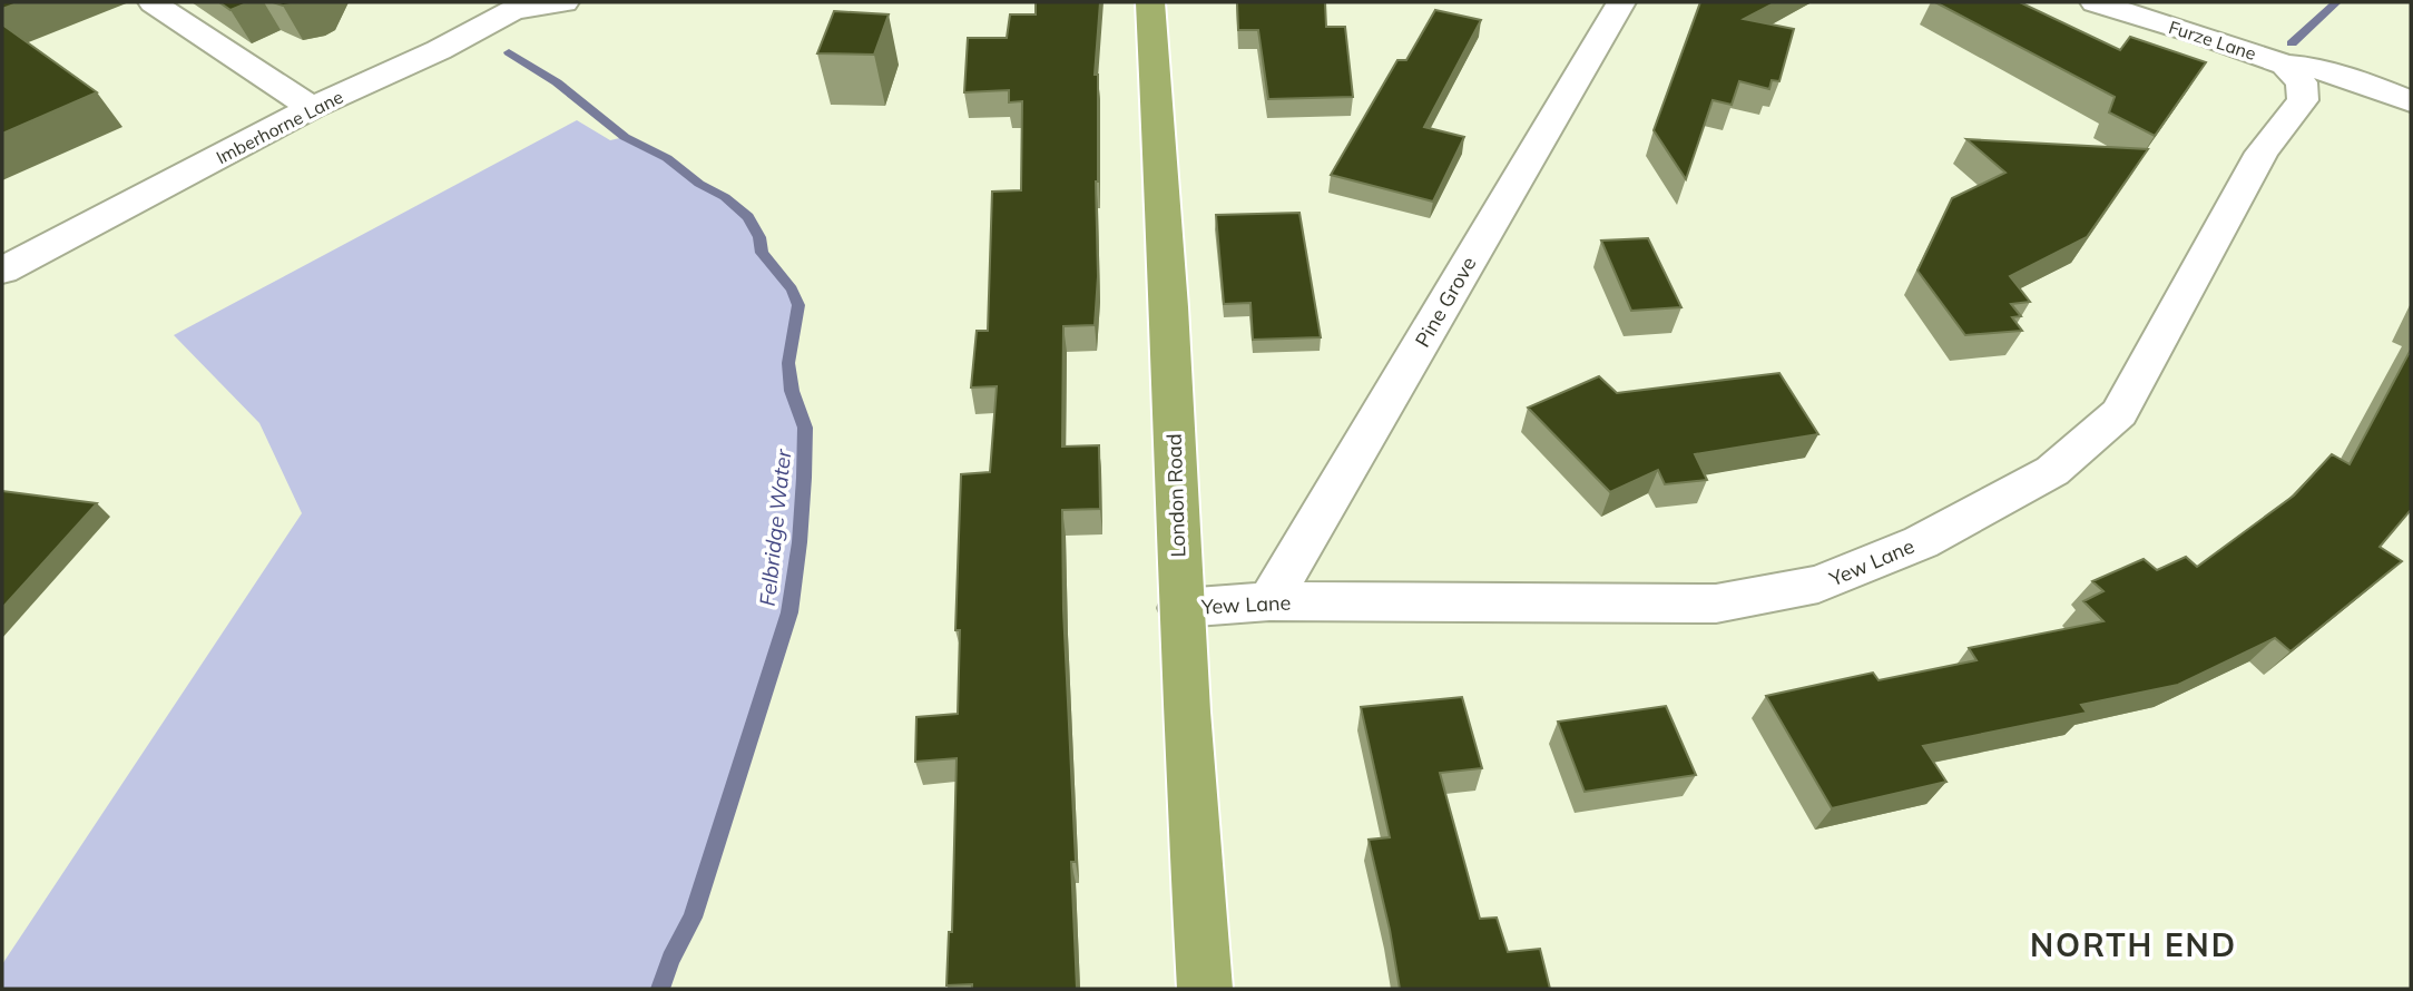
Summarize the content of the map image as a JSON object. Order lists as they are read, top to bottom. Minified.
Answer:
{"streets":{"highway":["London Road"],"street":["Furze Lane","Imberhorne Lane","Pine Grove","Yew Lane"]},"crossings":[["Furze Lane","Yew Lane"],["Pine Grove","Yew Lane"],["London Road","Yew Lane"]],"districts":["NORTH END"],"water":["Felbridge Water"]}
